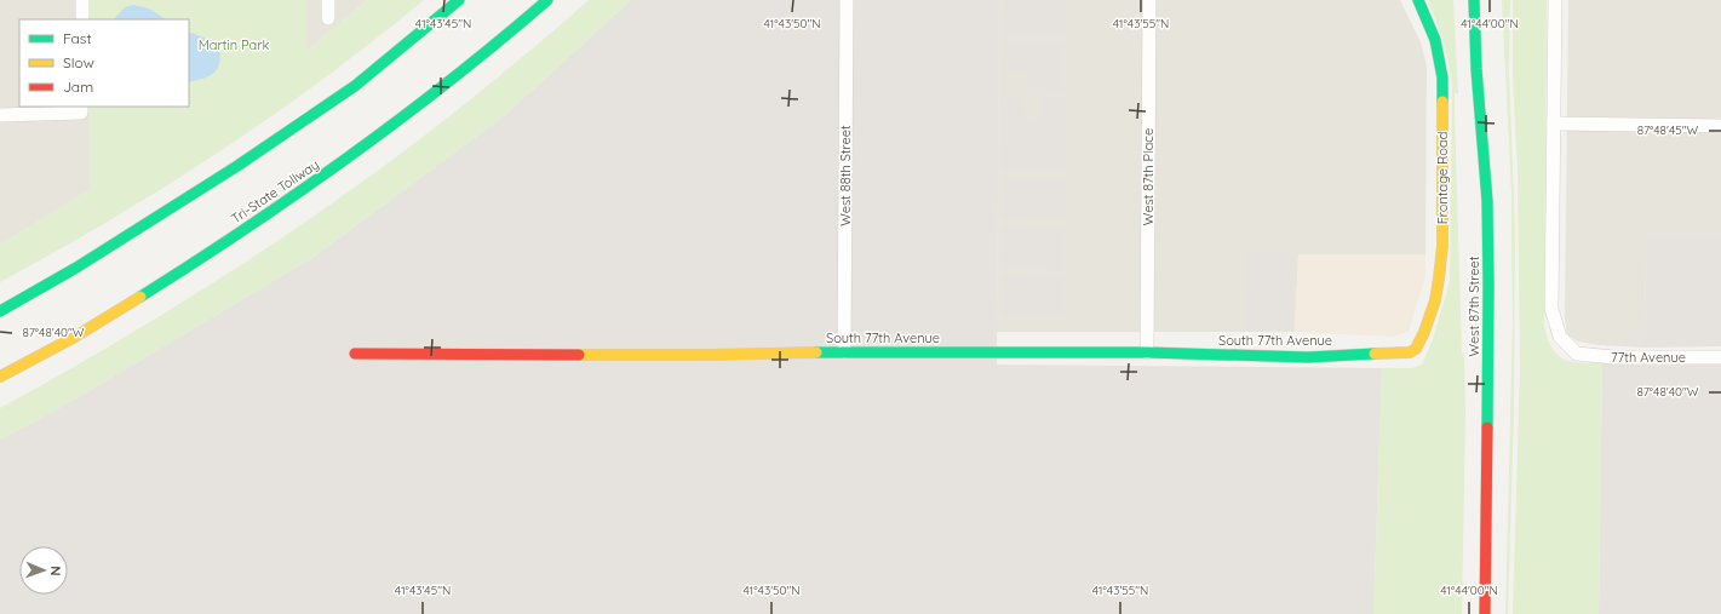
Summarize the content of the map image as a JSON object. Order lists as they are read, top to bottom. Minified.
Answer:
{"streets":{"main road":["Frontage Road","Tri-State Tollway","West 87th Street","South 77th Avenue"],"street":["West 88th Street","West 87th Place","77th Avenue"]},"crossings":[["West 88th Street","South 77th Avenue"],["West 87th Place","South 77th Avenue"],["Frontage Road","South 77th Avenue"]],"parks":["Martin Park"],"legend":["Fast","Slow","Jam"],"north":"right","coordinates":["41°43'45\"N","41°43'50\"N","41°43'55\"N","41°44'00\"N","87°48'45\"W","87°48'40\"W"]}
